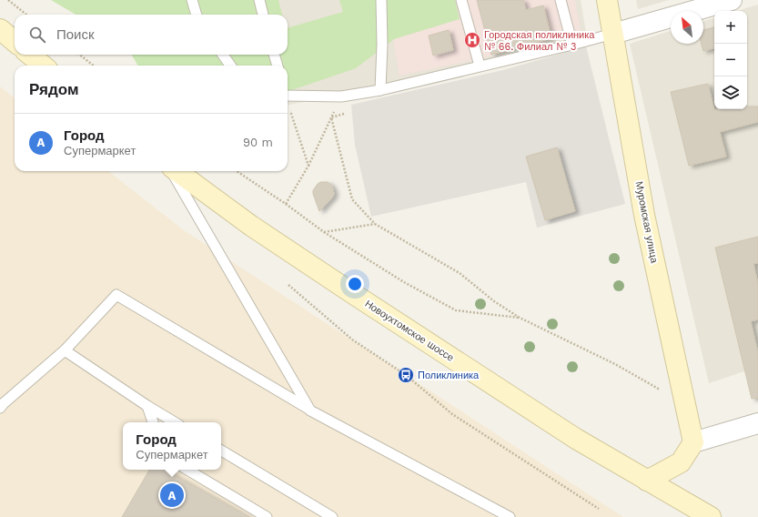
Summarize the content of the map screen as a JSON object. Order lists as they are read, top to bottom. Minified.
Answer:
{"streets":{"main road":["Муромская улица","Новоухтомское шоссе"]},"places":{"hospital":["Городская поликлиника № 66. Филиал № 3"],"bus stop":["Поликлиника"]},"north":"top left","page":{"map_buttons":["+","−"],"search":"Поиск","heading":"Рядом","list":[{"mark":"A","name":"Город","note":"Супермаркет","value":"90 m"}],"popup":["Город","Супермаркет"],"pins":"A"}}
